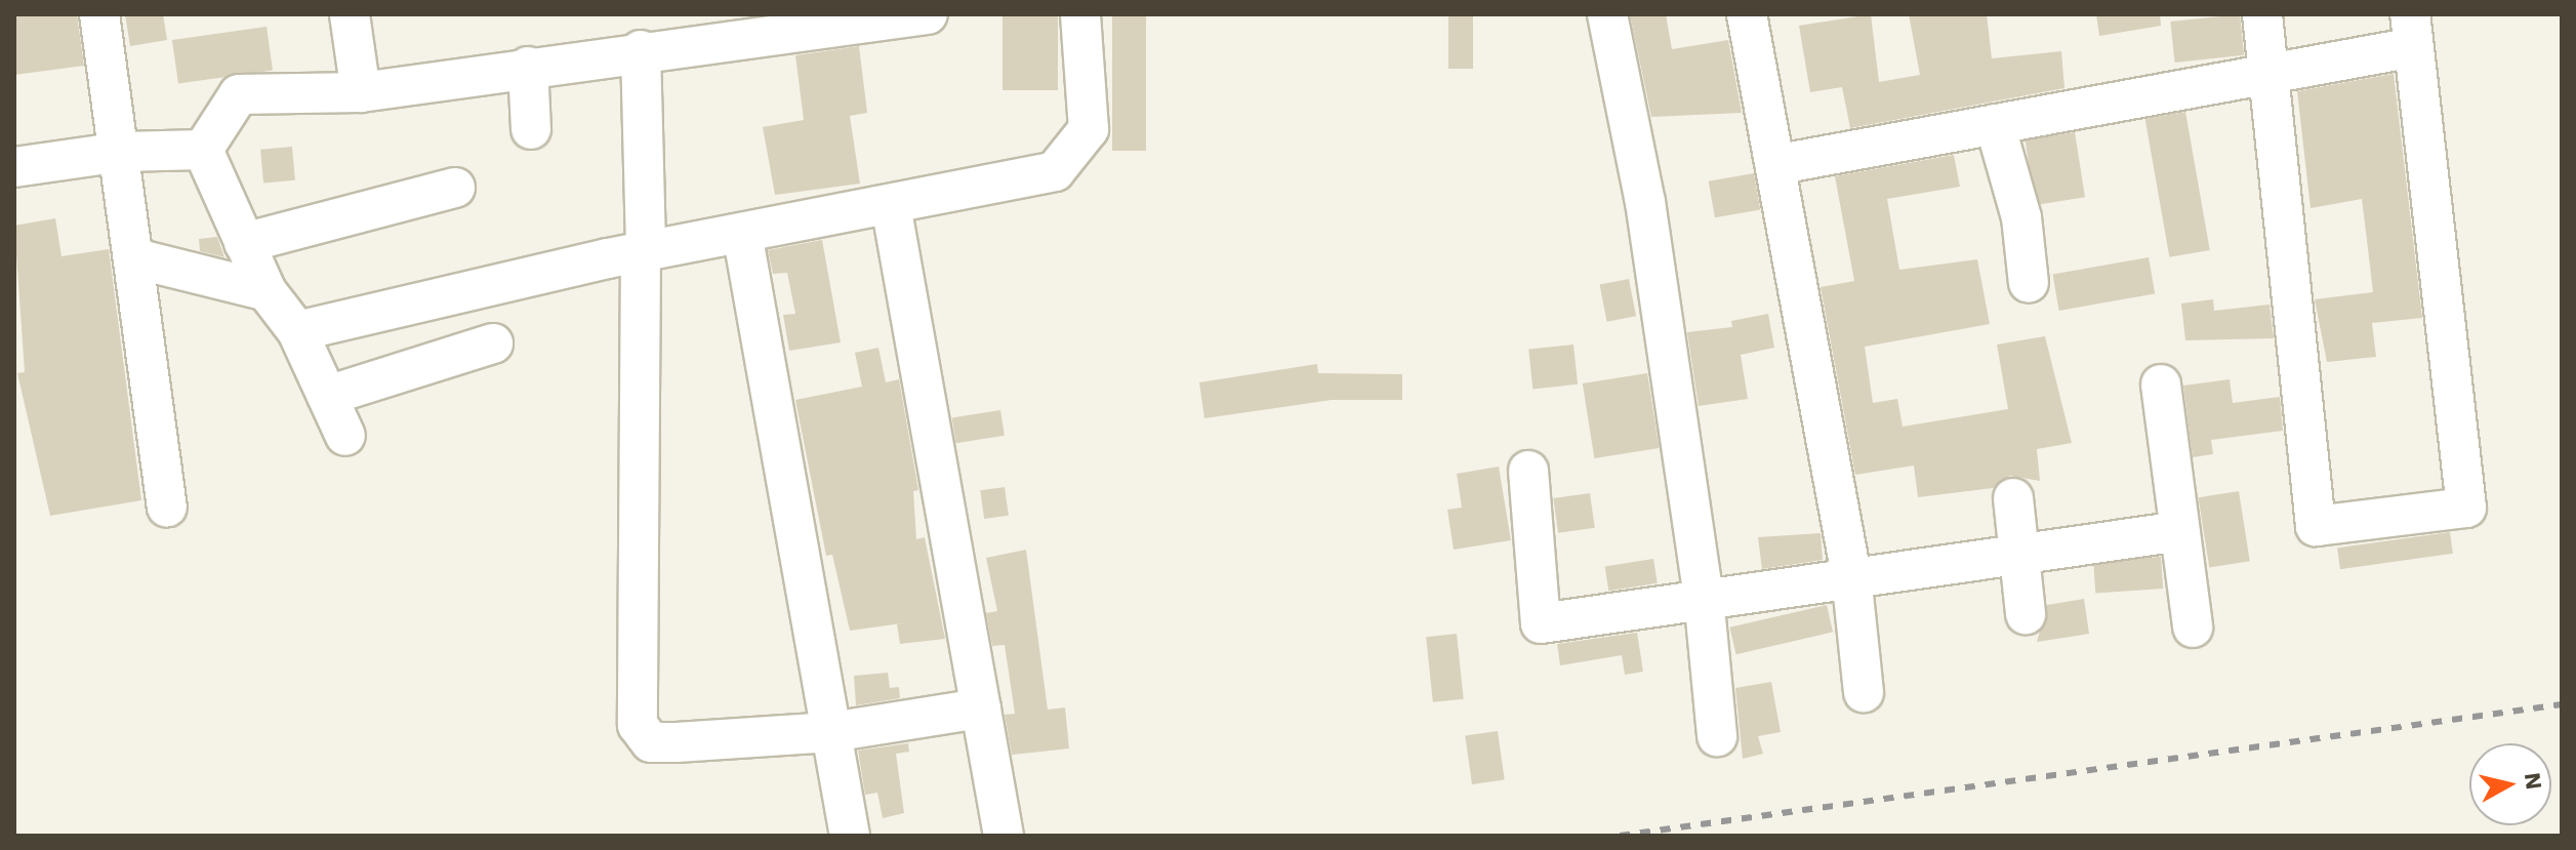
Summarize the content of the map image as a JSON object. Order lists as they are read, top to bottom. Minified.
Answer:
{"north":"right"}
